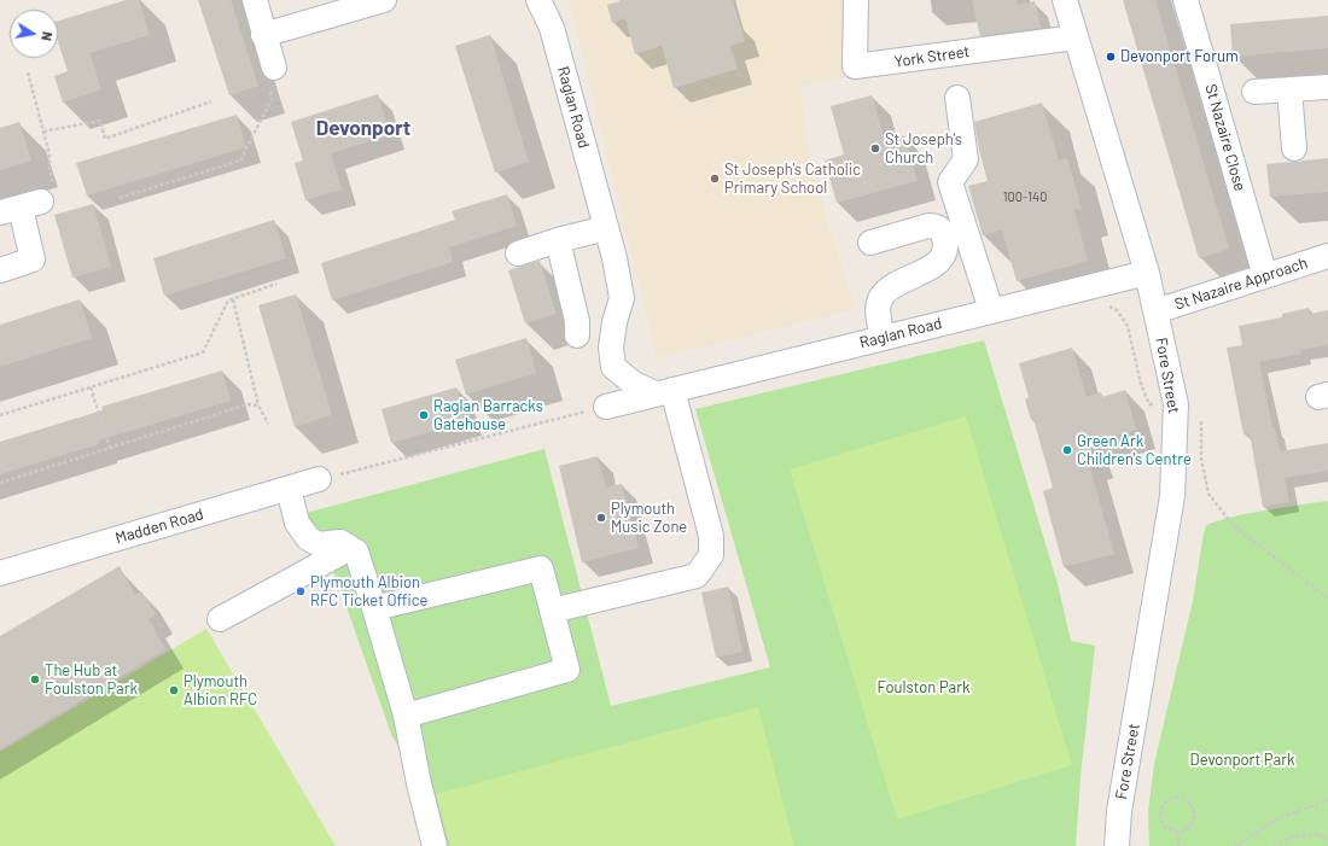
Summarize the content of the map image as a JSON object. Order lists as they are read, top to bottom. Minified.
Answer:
{"streets":{"street":["York Street","Raglan Road","St Nazaire Close","St Nazaire Approach","Fore Street","Madden Road"]},"crossings":[["York Street","Fore Street"],["Raglan Road","Fore Street"],["St Nazaire Close","St Nazaire Approach"],["St Nazaire Approach","Fore Street"]],"districts":["Devonport"],"parks":["Foulston Park","Devonport Park"],"places":["Devonport Forum","St Joseph's Church","St Joseph's Catholic Primary School","Raglan Barracks Gatehouse","Green Ark Children's Centre","Plymouth Music Zone","Plymouth Albion RFC Ticket Office","The Hub at Foulston Park","Plymouth Albion RFC"],"house_numbers":["100-140"],"north":"right"}
